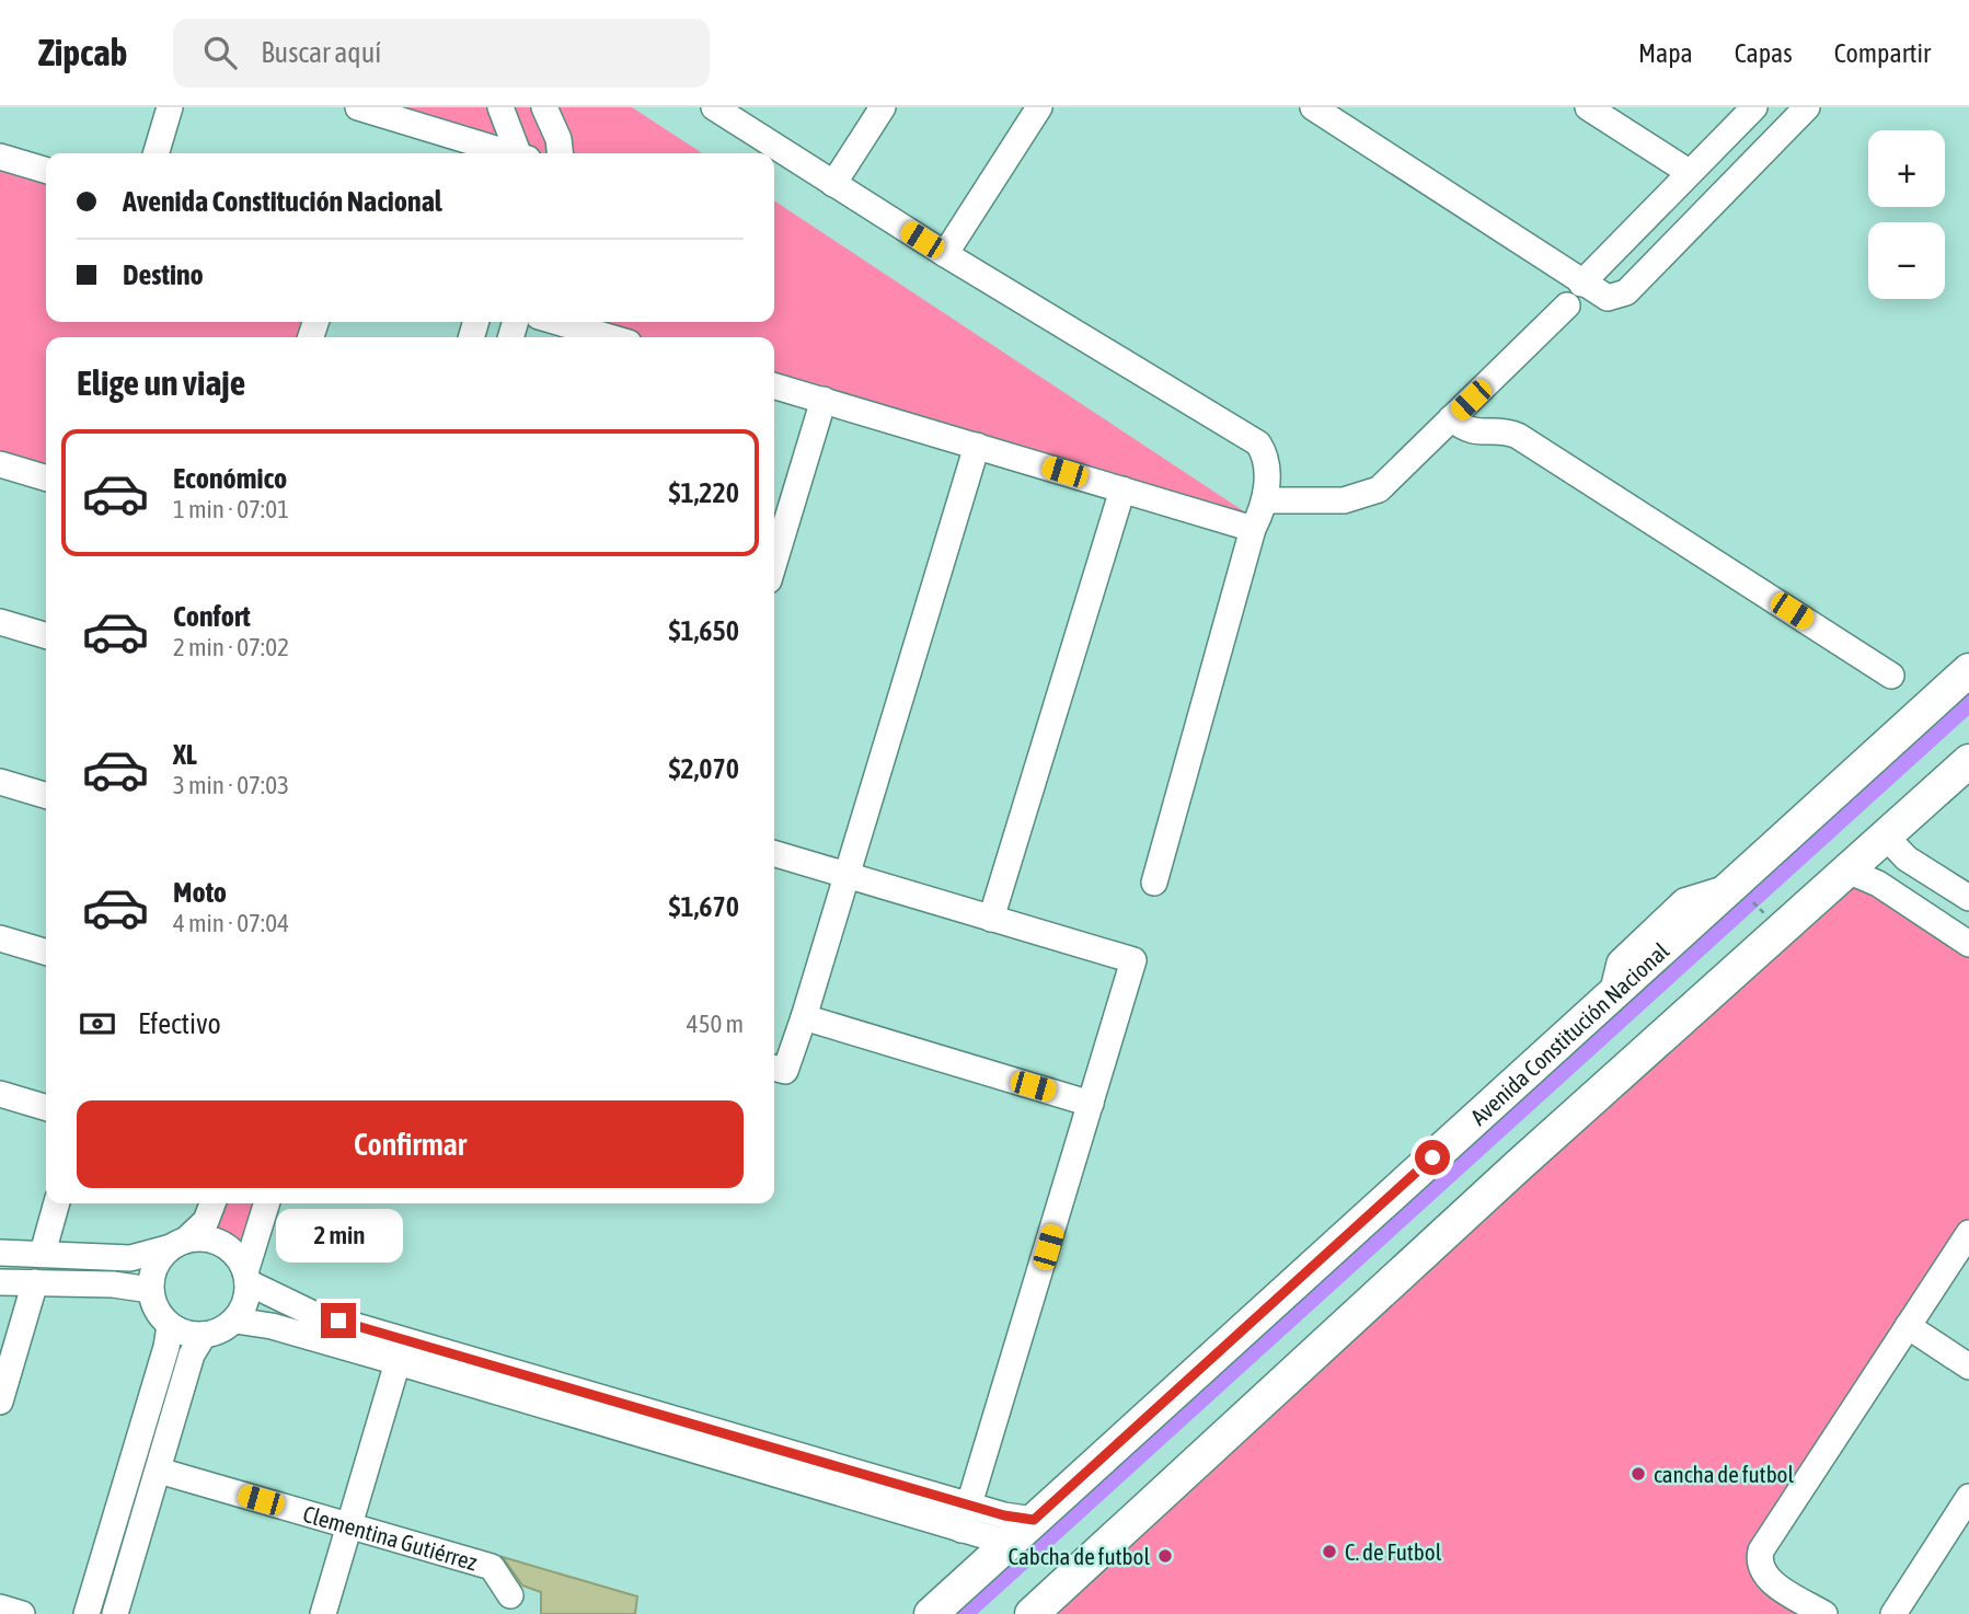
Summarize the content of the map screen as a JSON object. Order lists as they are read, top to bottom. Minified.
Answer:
{"streets":{"main road":["Avenida Constitución Nacional"],"street":["Clementina Gutiérrez"]},"places":["cancha de futbol","C. de Futbol","Cabcha de futbol"],"page":{"header":"Zipcab","search":"Buscar aquí","nav":["Mapa","Capas","Compartir"],"map_buttons":["+","−"],"banner":["Avenida Constitución Nacional","Destino"],"heading":"Elige un viaje","list":[{"name":"Económico","note":"1 min · 07:01","value":"$1,220"},{"name":"Confort","note":"2 min · 07:02","value":"$1,650"},{"name":"XL","note":"3 min · 07:03","value":"$2,070"},{"name":"Moto","note":"4 min · 07:04","value":"$1,670"}],"pay":["Efectivo","450 m"],"buttons":"Confirmar","bubble":"2 min"}}
